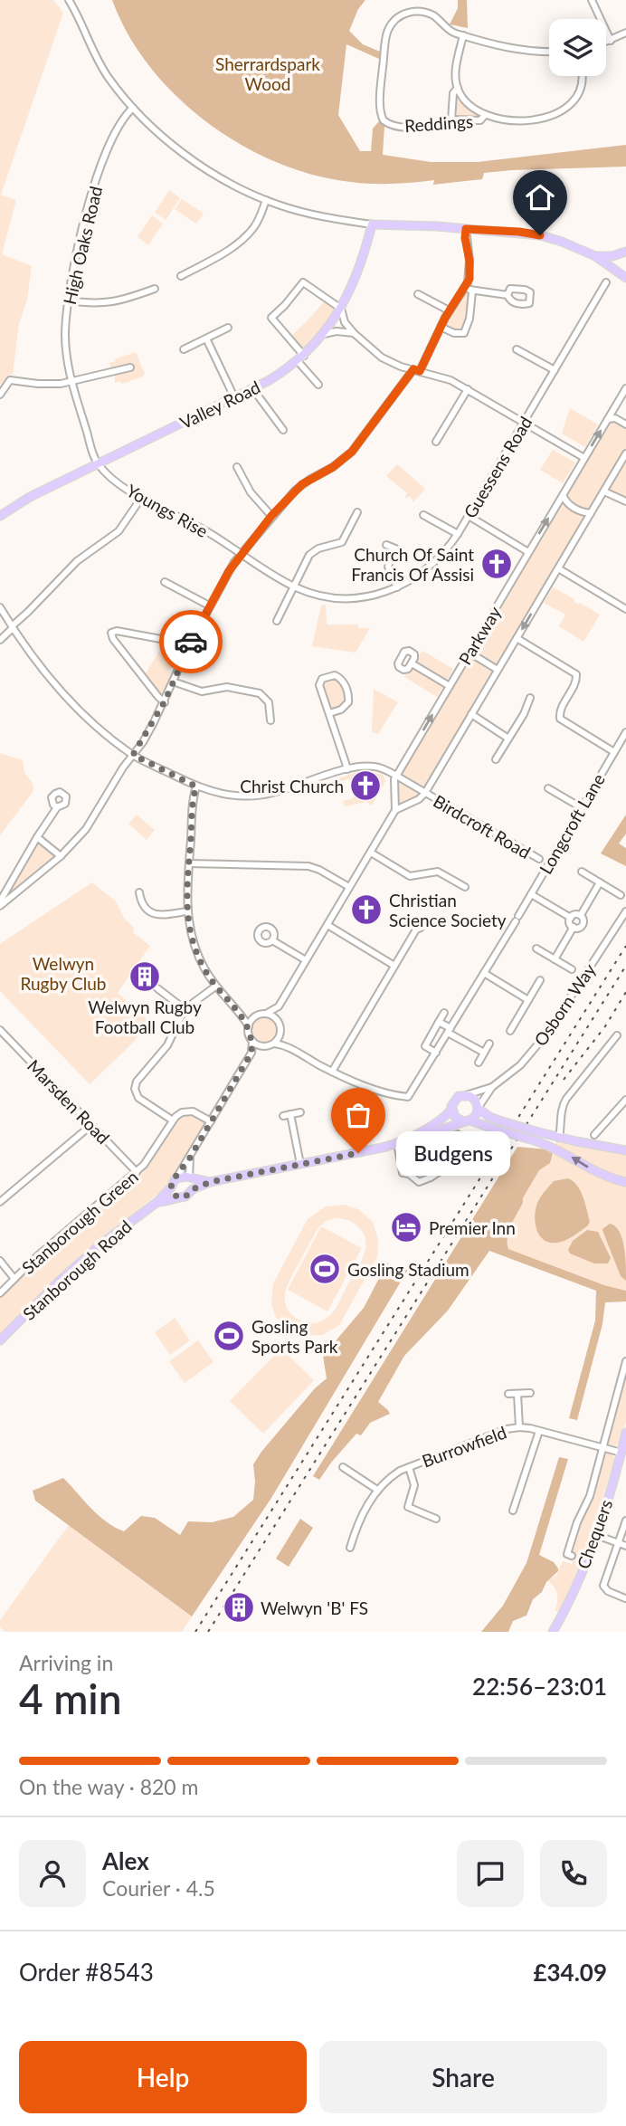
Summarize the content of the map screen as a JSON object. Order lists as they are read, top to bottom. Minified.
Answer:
{"streets":{"main road":["Valley Road","Stanborough Road","Chequers"],"street":["Reddings","High Oaks Road","Guessens Road","Youngs Rise","Parkway","Longcroft Lane","Birdcroft Road","Osborn Way","Marsden Road","Stanborough Green","Burrowfield"]},"crossings":[["High Oaks Road","Valley Road"],["High Oaks Road","Youngs Rise"],["Valley Road","Youngs Rise"],["Guessens Road","Youngs Rise"],["Parkway","Birdcroft Road"],["Osborn Way","Stanborough Road"],["Marsden Road","Stanborough Green"],["Burrowfield","Chequers"]],"parks":["Sherrardspark Wood","Welwyn Rugby Club"],"places":{"church":["Church Of Saint Francis Of Assisi","Christ Church","Christian Science Society"],"building":["Welwyn Rugby Football Club","Welwyn 'B' FS"],"other":["Budgens"],"hotel":["Premier Inn"],"sports":["Gosling Stadium","Gosling Sports Park"]},"page":{"bubble":"Budgens","heading":["4 min","Arriving in","22:56–23:01"],"panel":["Alex","Courier · 4.5","Order #8543","£34.09"],"bar":"On the way · 820 m","buttons":["Help","Share"]}}
